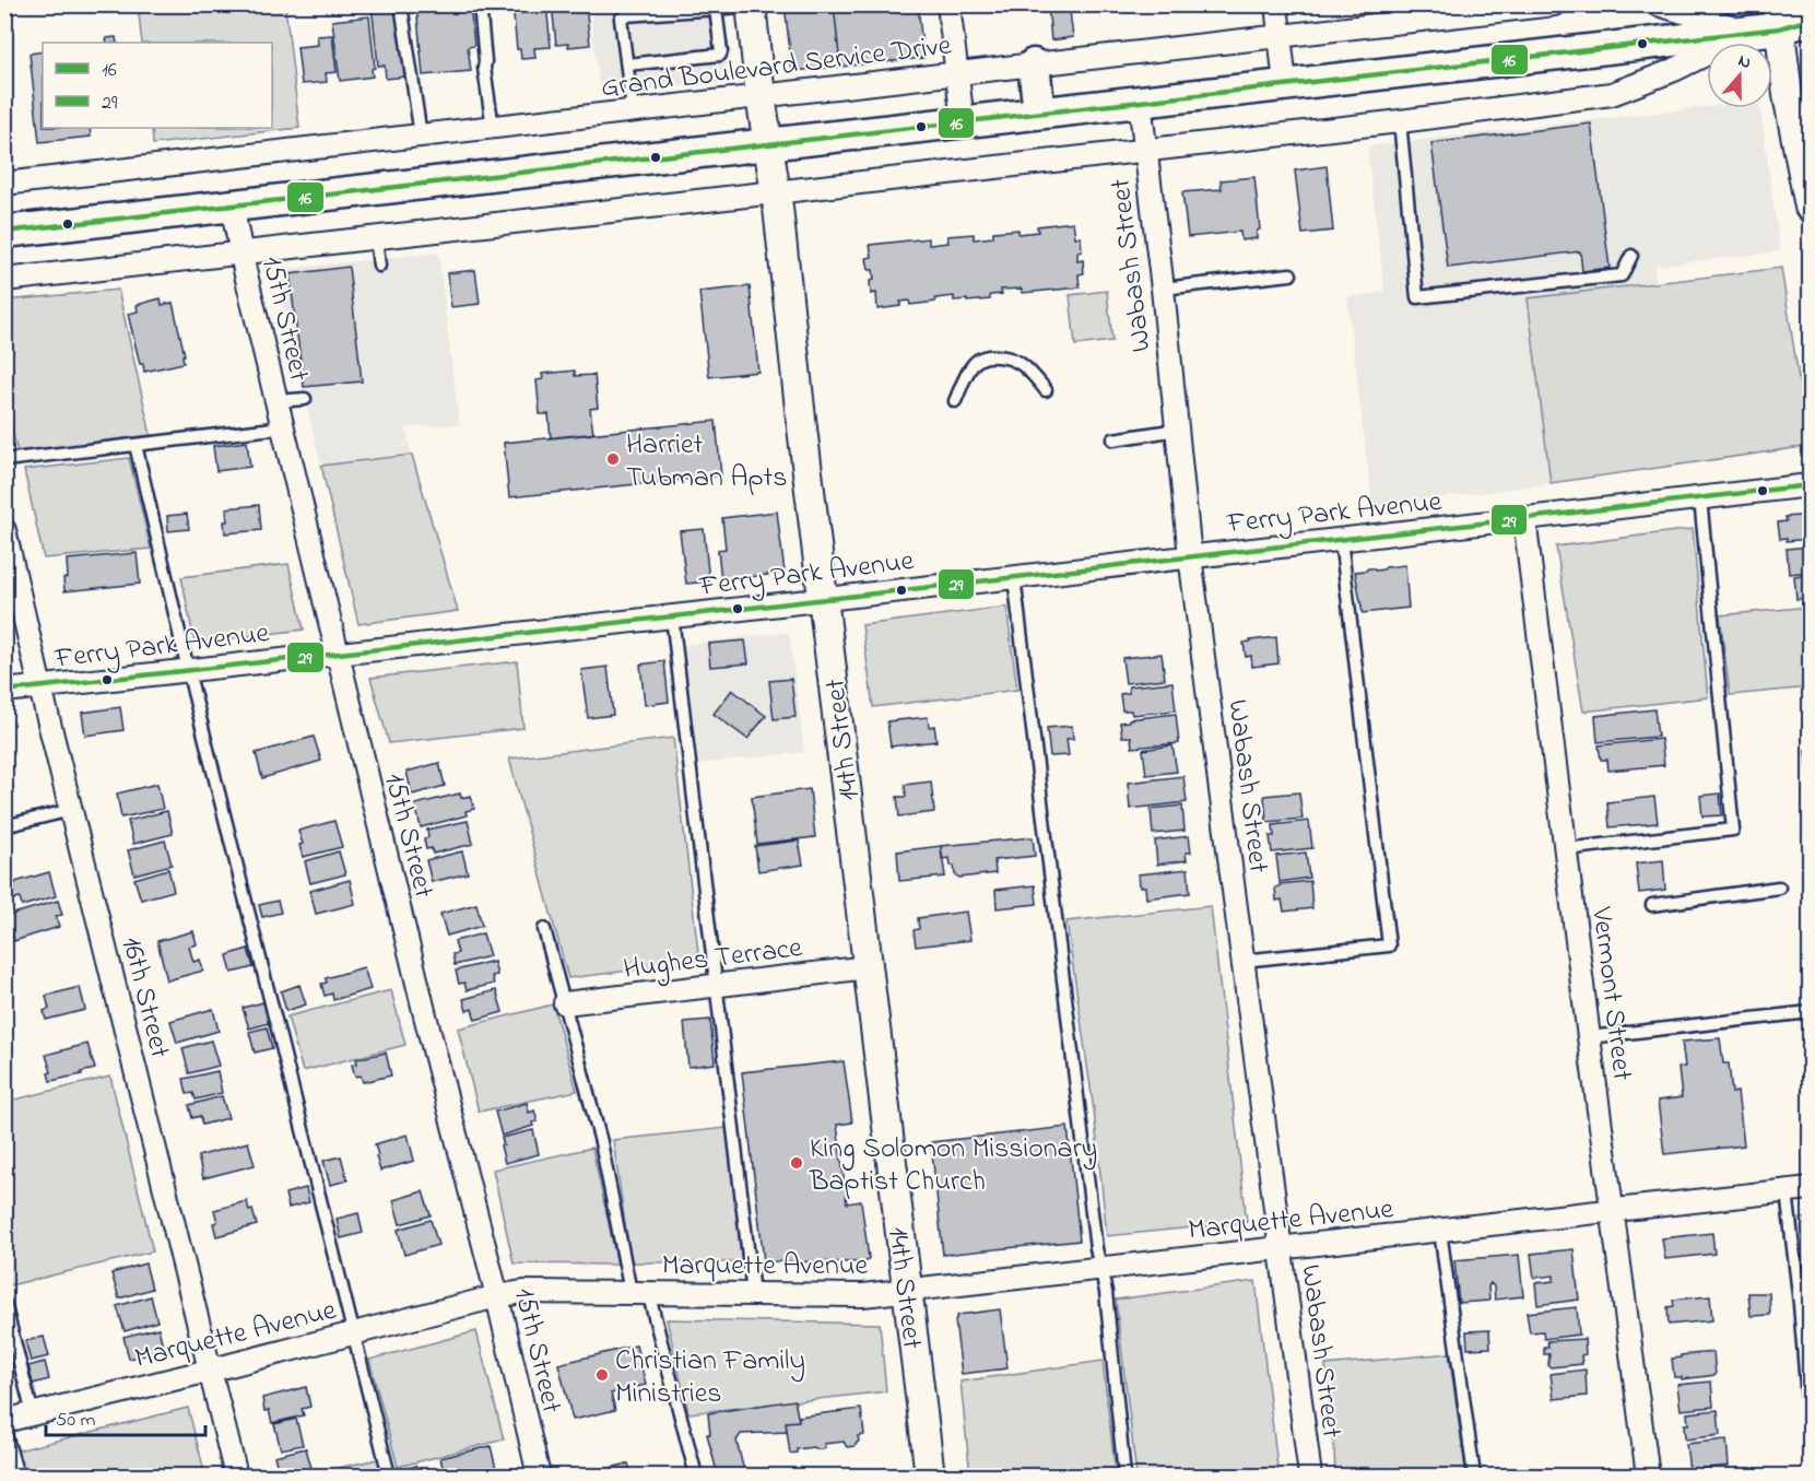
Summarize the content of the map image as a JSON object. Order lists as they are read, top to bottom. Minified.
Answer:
{"streets":{"street":["Grand Boulevard Service Drive","Wabash Street","15th Street","Ferry Park Avenue","14th Street","Hughes Terrace","Vermont Street","16th Street","Marquette Avenue"]},"crossings":[["Grand Boulevard Service Drive","14th Street"],["Wabash Street","Ferry Park Avenue"],["Wabash Street","Marquette Avenue"],["15th Street","Ferry Park Avenue"],["15th Street","Marquette Avenue"],["Ferry Park Avenue","14th Street"],["Ferry Park Avenue","Vermont Street"],["Ferry Park Avenue","16th Street"],["14th Street","Hughes Terrace"],["14th Street","Marquette Avenue"],["Vermont Street","Marquette Avenue"],["16th Street","Marquette Avenue"]],"places":["Harriet Tubman Apts","King Solomon Missionary Baptist Church","Christian Family Ministries"],"lines":["transit line 16","transit line 29"],"legend":["16","29"],"scale_bar":"50 m","north":"top"}
